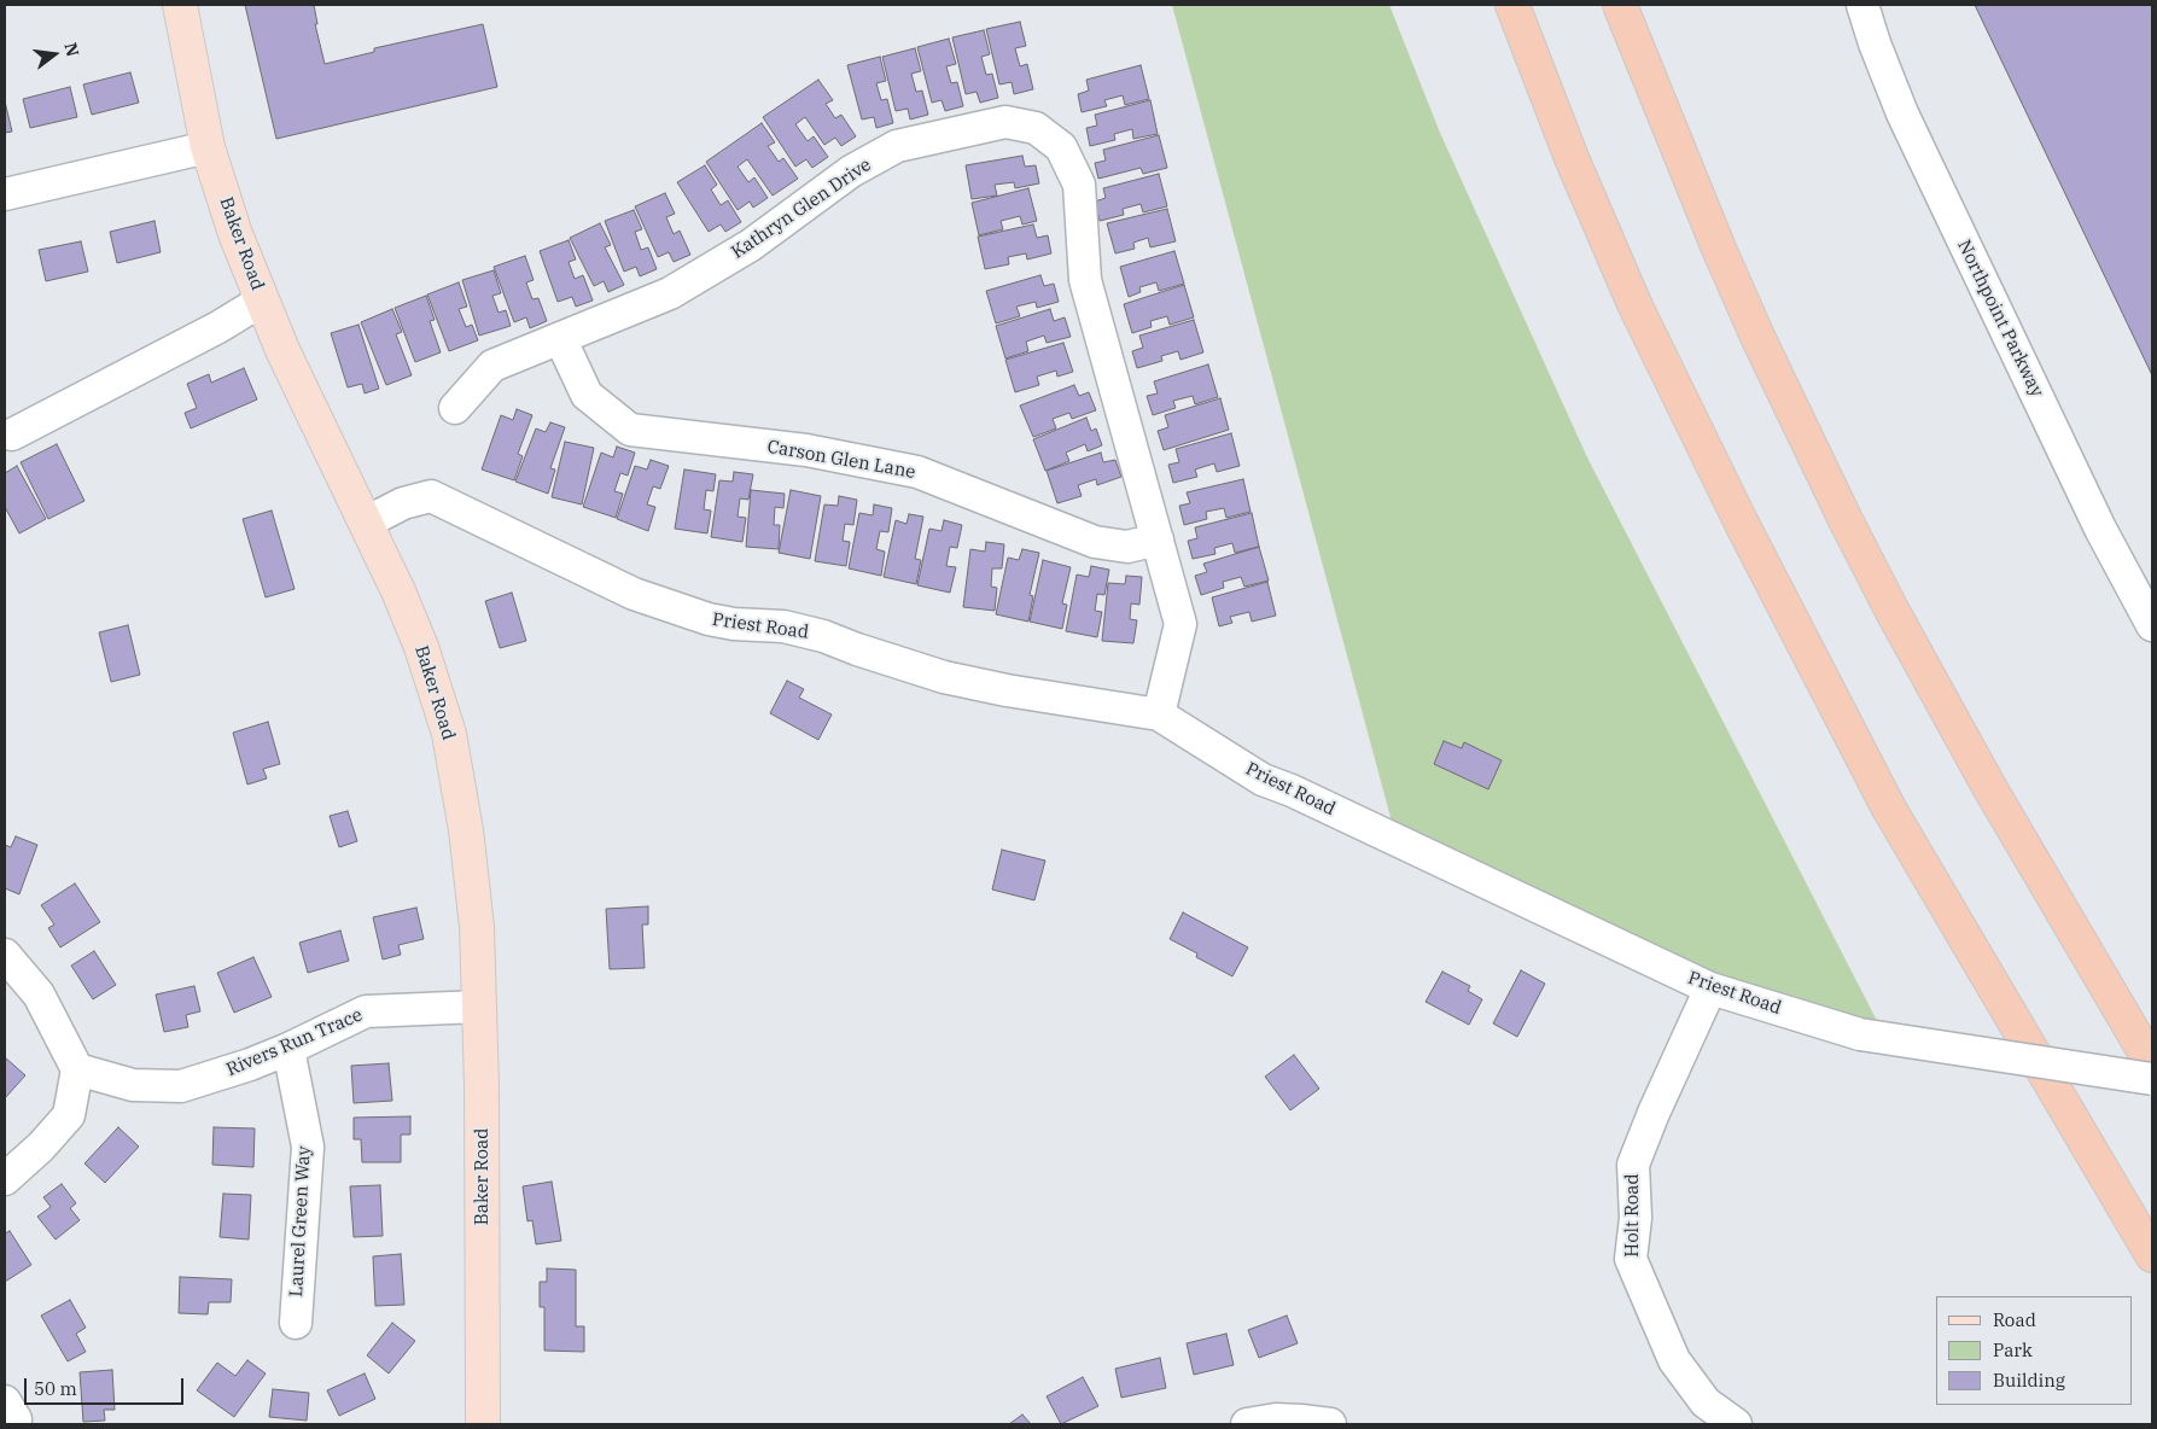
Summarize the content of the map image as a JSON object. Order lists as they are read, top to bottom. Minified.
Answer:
{"streets":{"main road":["Baker Road"],"street":["Kathryn Glen Drive","Northpoint Parkway","Carson Glen Lane","Priest Road","Rivers Run Trace","Holt Road","Laurel Green Way"]},"crossings":[["Kathryn Glen Drive","Carson Glen Lane"],["Kathryn Glen Drive","Priest Road"],["Baker Road","Priest Road"],["Baker Road","Rivers Run Trace"],["Priest Road","Holt Road"],["Rivers Run Trace","Laurel Green Way"]],"legend":["Road","Park","Building"],"scale_bar":"50 m","north":"right"}
